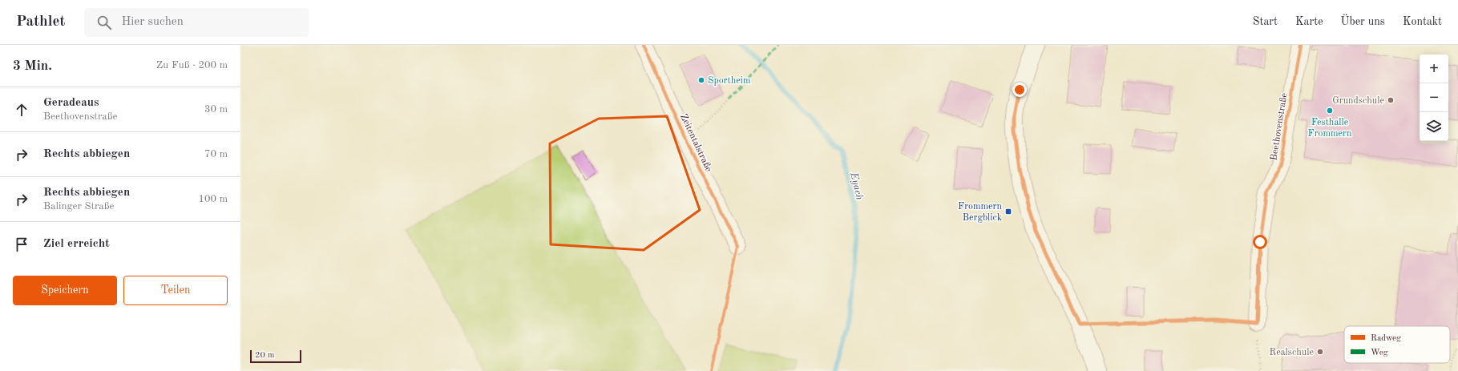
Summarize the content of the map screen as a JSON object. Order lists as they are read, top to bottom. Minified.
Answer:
{"streets":{"street":["Beethovenstraße","Zeitentalstraße"]},"water":["Eyach"],"places":{"other":["Sportheim","Grundschule","Festhalle Frommern","Realschule"],"transit":["Frommern Bergblick"]},"legend":["Radweg","Weg"],"scale_bar":"20 m","page":{"header":"Pathlet","search":"Hier suchen","nav":["Start","Karte","Über uns","Kontakt"],"heading":["3 Min.","Zu Fuß · 200 m"],"map_buttons":["+","−"],"list":[["Geradeaus","Beethovenstraße","30 m"],["Rechts abbiegen","70 m"],["Rechts abbiegen","Balinger Straße","100 m"],"Ziel erreicht"],"buttons":["Speichern","Teilen"],"scale":"20 m"}}
